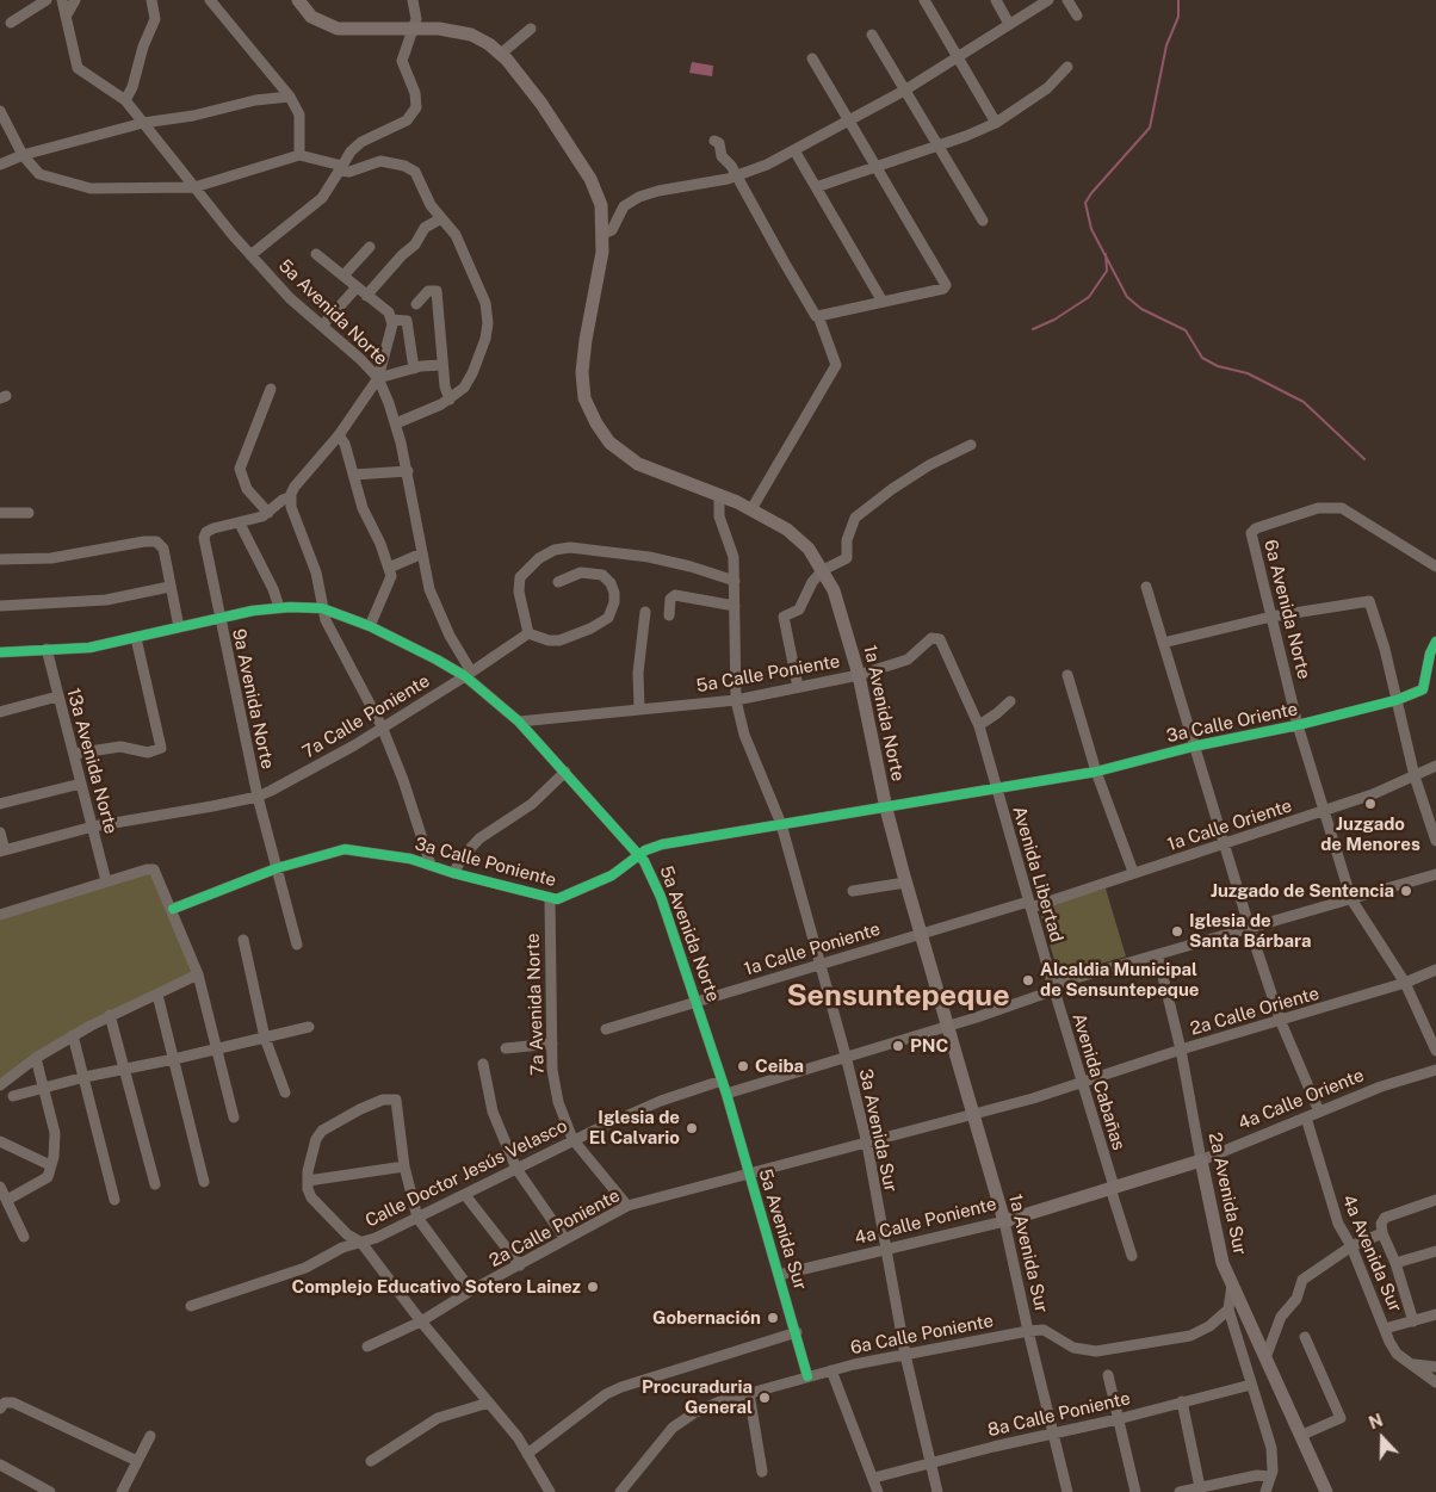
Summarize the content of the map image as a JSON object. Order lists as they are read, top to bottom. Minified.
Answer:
{"streets":{"main road":["1a Avenida Norte","4a Calle Oriente","2a Avenida Sur","4a Calle Poniente","1a Avenida Sur"],"street":["5a Avenida Norte","6a Avenida Norte","5a Calle Poniente","9a Avenida Norte","7a Calle Poniente","3a Calle Oriente","13a Avenida Norte","1a Calle Oriente","3a Calle Poniente","Avenida Libertad","1a Calle Poniente","7a Avenida Norte","2a Calle Oriente","Avenida Cabañas","3a Avenida Sur","Calle Doctor Jesús Velasco","2a Calle Poniente","5a Avenida Sur","4a Avenida Sur","6a Calle Poniente","8a Calle Poniente"]},"crossings":[["5a Avenida Norte","5a Calle Poniente"],["5a Avenida Norte","7a Calle Poniente"],["5a Avenida Norte","3a Calle Poniente"],["5a Avenida Norte","1a Calle Poniente"],["5a Avenida Norte","Calle Doctor Jesús Velasco"],["5a Avenida Norte","5a Avenida Sur"],["6a Avenida Norte","3a Calle Oriente"],["6a Avenida Norte","1a Calle Oriente"],["6a Avenida Norte","2a Calle Oriente"],["5a Calle Poniente","1a Avenida Norte"],["5a Calle Poniente","Avenida Libertad"],["5a Calle Poniente","3a Avenida Sur"],["9a Avenida Norte","7a Calle Poniente"],["9a Avenida Norte","3a Calle Poniente"],["1a Avenida Norte","3a Calle Poniente"],["1a Avenida Norte","1a Calle Poniente"],["1a Avenida Norte","3a Avenida Sur"],["1a Avenida Norte","1a Avenida Sur"],["7a Calle Poniente","13a Avenida Norte"],["3a Calle Oriente","3a Calle Poniente"],["3a Calle Oriente","Avenida Libertad"],["1a Calle Oriente","Avenida Libertad"],["1a Calle Oriente","1a Calle Poniente"],["3a Calle Poniente","Avenida Libertad"],["3a Calle Poniente","7a Avenida Norte"],["3a Calle Poniente","3a Avenida Sur"],["Avenida Libertad","1a Calle Poniente"],["Avenida Libertad","Avenida Cabañas"],["1a Calle Poniente","3a Avenida Sur"],["7a Avenida Norte","Calle Doctor Jesús Velasco"],["7a Avenida Norte","2a Calle Poniente"],["2a Calle Oriente","Avenida Cabañas"],["2a Calle Oriente","2a Avenida Sur"],["2a Calle Oriente","2a Calle Poniente"],["Avenida Cabañas","4a Calle Oriente"],["Avenida Cabañas","4a Calle Poniente"],["Avenida Cabañas","2a Calle Poniente"],["4a Calle Oriente","2a Avenida Sur"],["4a Calle Oriente","4a Calle Poniente"],["4a Calle Oriente","4a Avenida Sur"],["3a Avenida Sur","4a Calle Poniente"],["3a Avenida Sur","2a Calle Poniente"],["3a Avenida Sur","6a Calle Poniente"],["3a Avenida Sur","8a Calle Poniente"],["4a Calle Poniente","5a Avenida Sur"],["4a Calle Poniente","1a Avenida Sur"],["2a Calle Poniente","5a Avenida Sur"],["2a Calle Poniente","1a Avenida Sur"],["5a Avenida Sur","6a Calle Poniente"],["1a Avenida Sur","6a Calle Poniente"],["1a Avenida Sur","8a Calle Poniente"]],"districts":["Sensuntepeque"],"places":["Juzgado de Menores","Juzgado de Sentencia","Iglesia de Santa Bárbara","Alcaldia Municipal de Sensuntepeque","PNC","Ceiba","Iglesia de El Calvario","Complejo Educativo Sotero Lainez","Gobernación","Procuraduria General"],"north":"top"}
